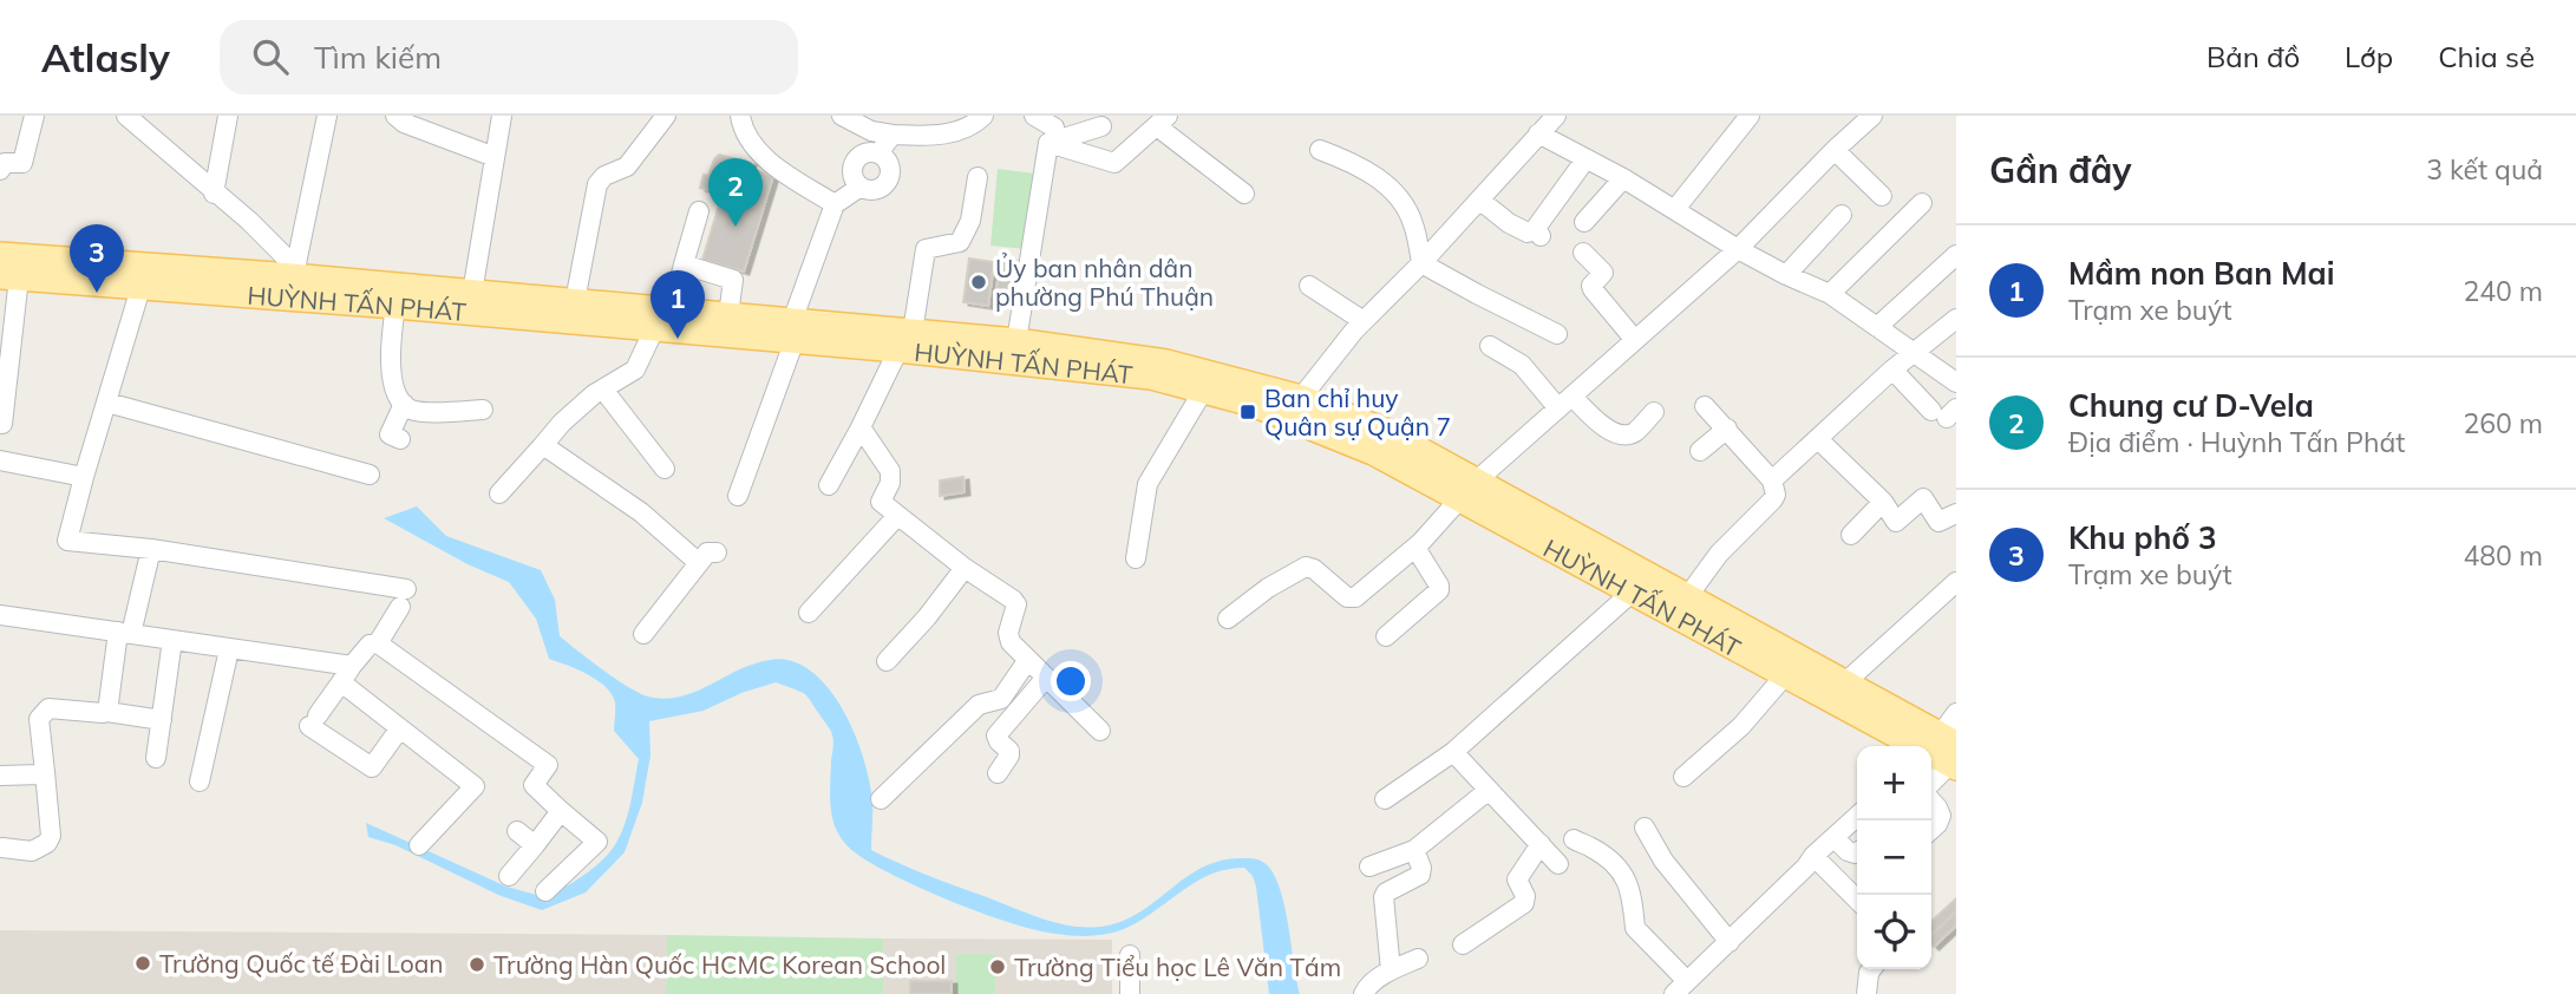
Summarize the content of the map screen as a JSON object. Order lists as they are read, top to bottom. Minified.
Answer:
{"streets":{"main road":["HUỲNH TẤN PHÁT"]},"places":{"other":["Ủy ban nhân dân phường Phú Thuận","Trường Quốc tế Đài Loan","Trường Hàn Quốc HCMC Korean School","Trường Tiểu học Lê Văn Tám"],"transit":["Ban chỉ huy Quân sự Quận 7"]},"page":{"header":"Atlasly","search":"Tìm kiếm","nav":["Bản đồ","Lớp","Chia sẻ"],"heading":["Gần đây","3 kết quả"],"pins":["2","3","1"],"list":[{"mark":"1","name":"Mầm non Ban Mai","note":"Trạm xe buýt","value":"240 m"},{"mark":"2","name":"Chung cư D-Vela","note":"Địa điểm · Huỳnh Tấn Phát","value":"260 m"},{"mark":"3","name":"Khu phố 3","note":"Trạm xe buýt","value":"480 m"}],"map_buttons":["+","−"]}}
